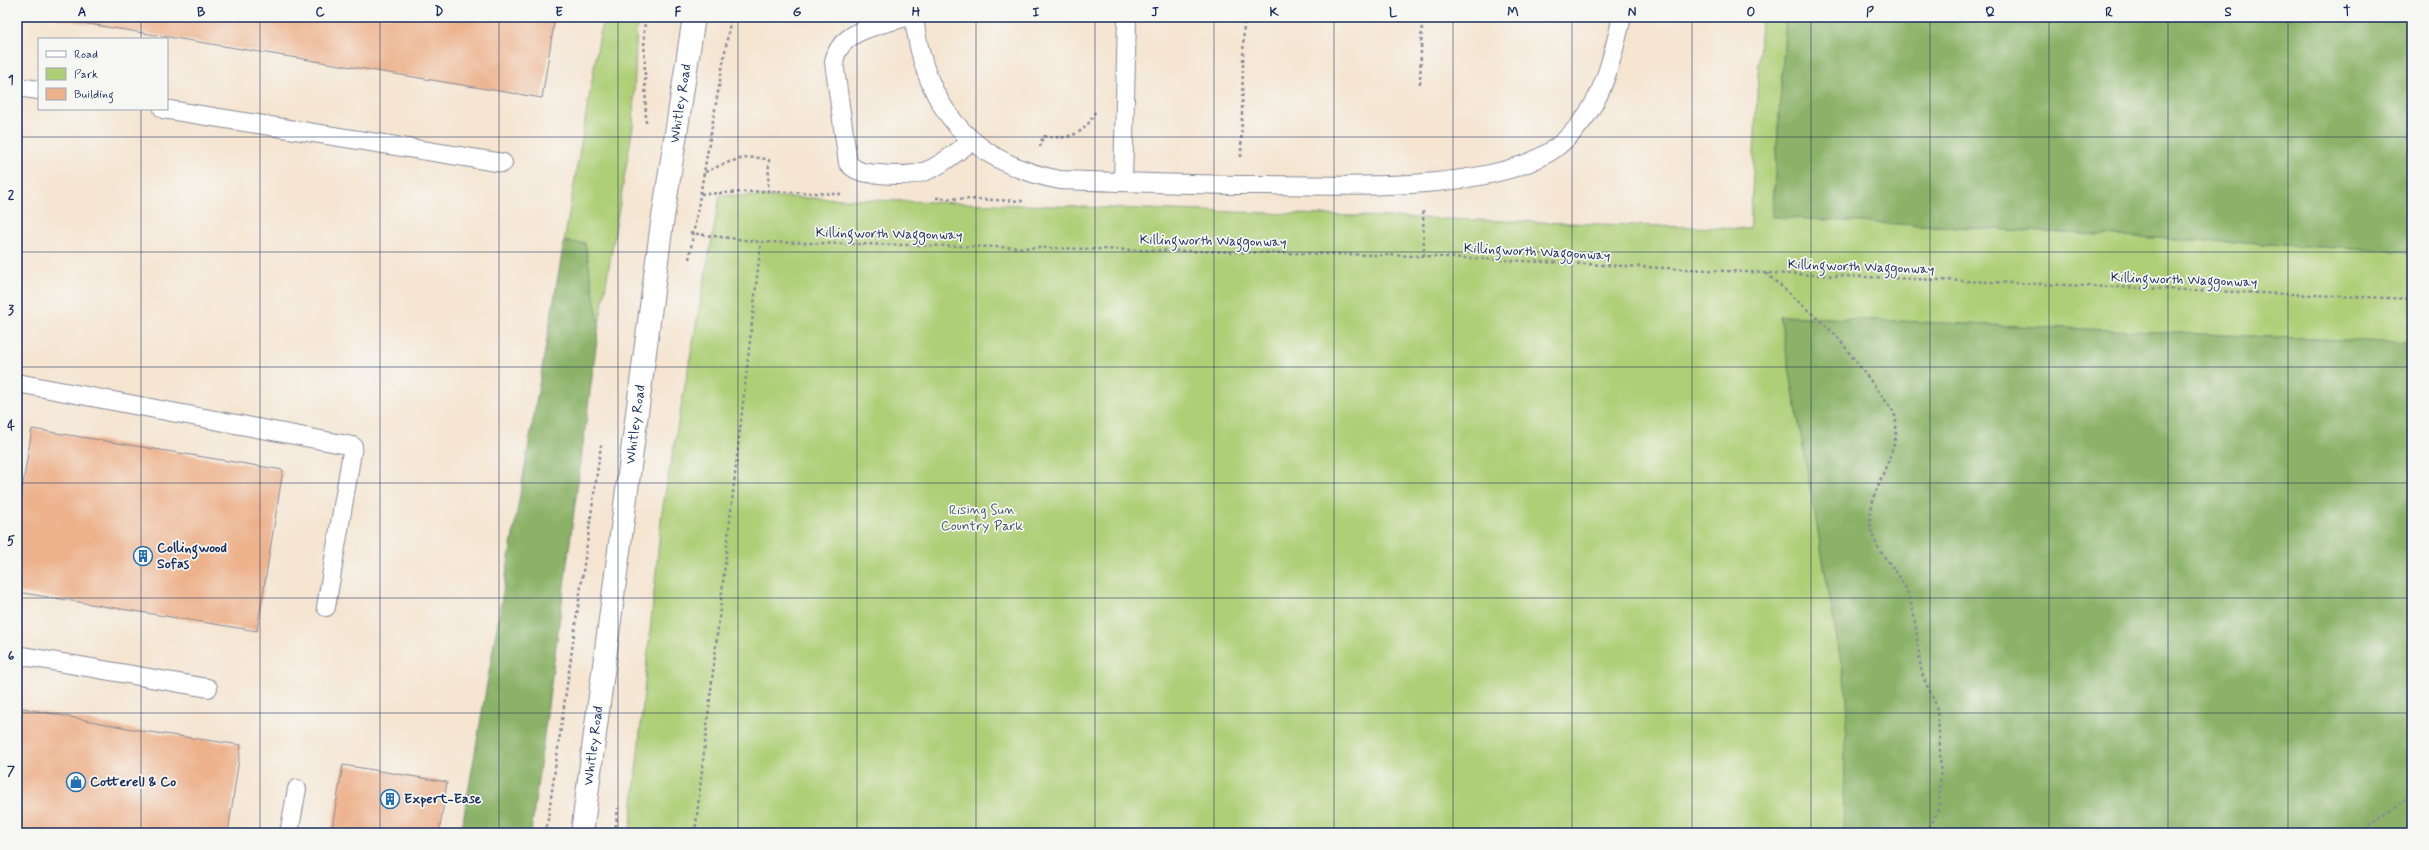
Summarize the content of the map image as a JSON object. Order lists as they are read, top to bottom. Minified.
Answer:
{"streets":{"main road":["Whitley Road"],"path":["Killingworth Waggonway"]},"crossings":[["Whitley Road","Killingworth Waggonway"]],"parks":["Rising Sun Country Park"],"places":{"building":["Collingwood Sofas","Expert-Ease"],"shop":["Cotterell & Co"]},"legend":["Road","Park","Building"],"grid":{"columns":["A","B","C","D","E","F","G","H","I","J","K","L","M","N","O","P","Q","R","S","T"],"rows":["1","2","3","4","5","6","7"]}}
